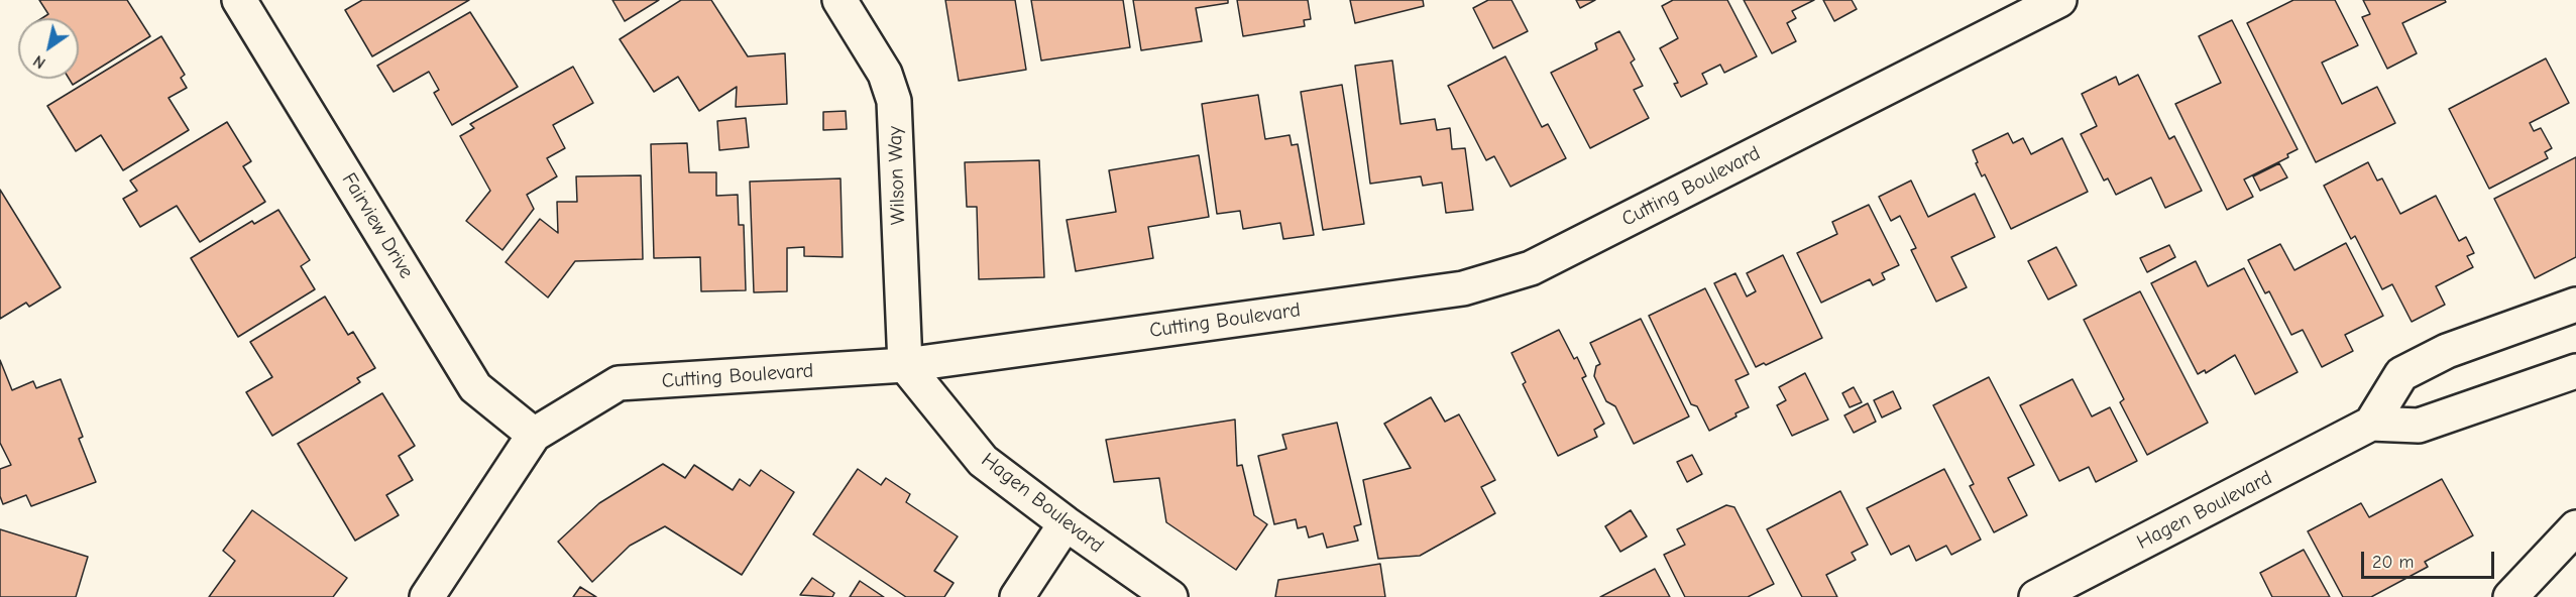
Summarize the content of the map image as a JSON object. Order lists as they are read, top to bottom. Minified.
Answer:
{"streets":{"street":["Wilson Way","Cutting Boulevard","Fairview Drive","Hagen Boulevard"]},"crossings":[["Wilson Way","Cutting Boulevard"],["Wilson Way","Hagen Boulevard"],["Cutting Boulevard","Fairview Drive"],["Cutting Boulevard","Hagen Boulevard"]],"scale_bar":"20 m","north":"bottom left"}
